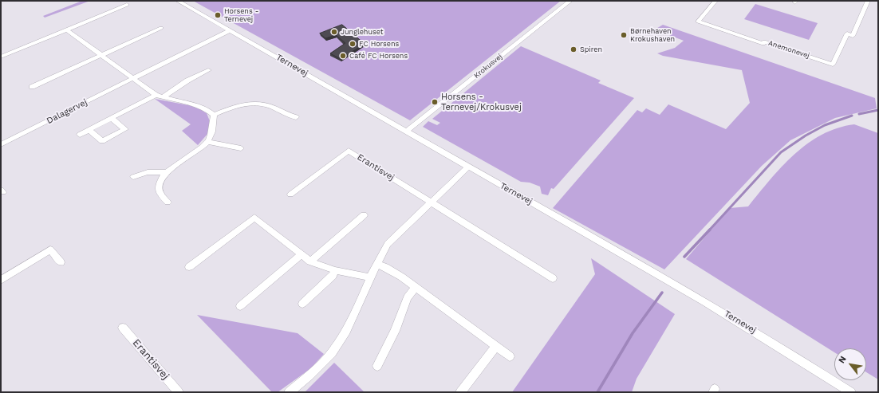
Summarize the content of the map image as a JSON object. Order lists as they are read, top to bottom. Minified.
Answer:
{"streets":{"street":["Anemonevej","Ternevej","Krokusvej","Dalagervej","Erantisvej"]},"crossings":[["Ternevej","Krokusvej"],["Ternevej","Dalagervej"]],"places":["Horsens - Ternevej","Junglehuset","Børnehaven Krokushaven","FC Horsens","Spiren","Café FC Horsens","Horsens - Ternevej/Krokusvej"],"north":"top left"}
